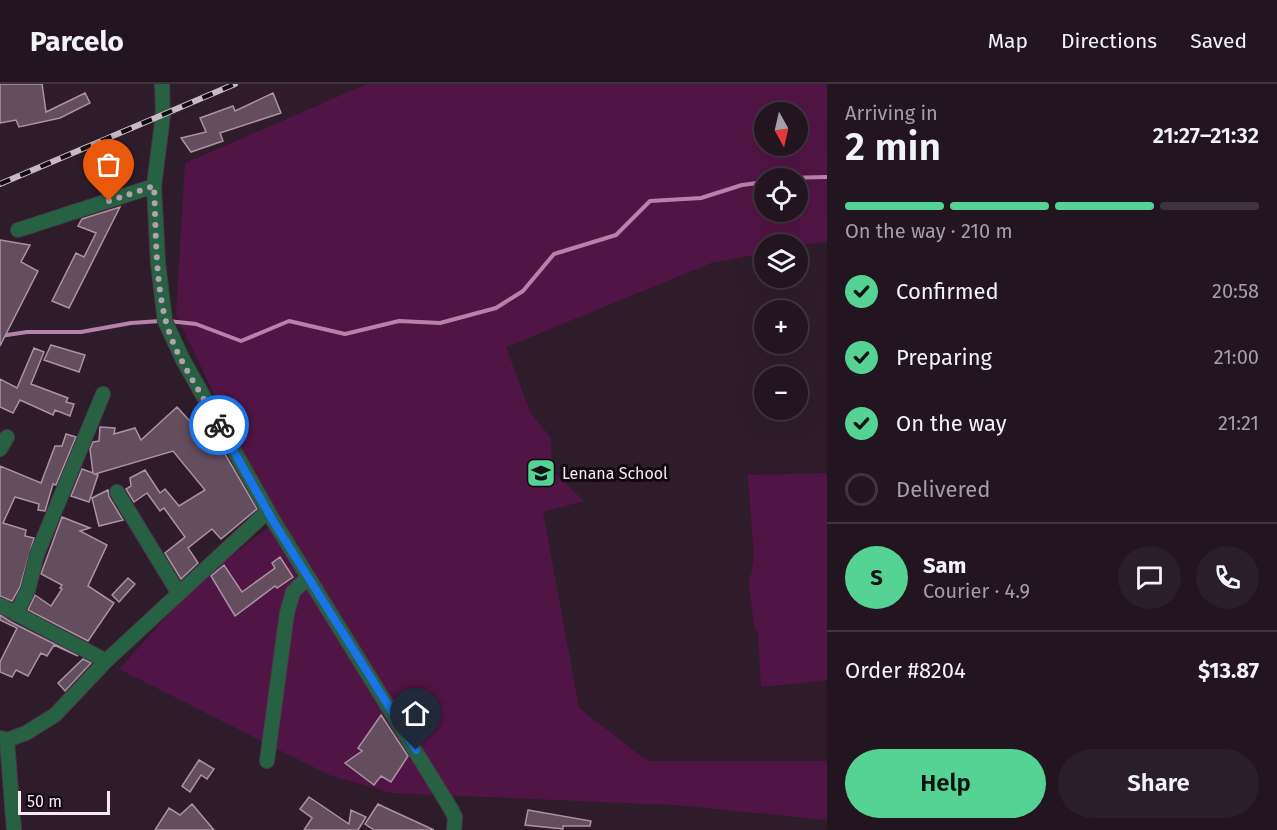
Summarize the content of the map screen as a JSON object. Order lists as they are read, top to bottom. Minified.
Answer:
{"places":{"school or university":["Lenana School"]},"scale_bar":"50 m","north":"bottom","page":{"header":"Parcelo","nav":["Map","Directions","Saved"],"heading":["2 min","Arriving in","21:27–21:32"],"panel":["Sam","Courier · 4.9","Order #8204","$13.87"],"map_buttons":["+","−"],"bar":"On the way · 210 m","list":[["Confirmed","20:58"],["Preparing","21:00"],["On the way","21:21"],"Delivered"],"round":"S","buttons":["Help","Share"],"scale":"50 m"}}
